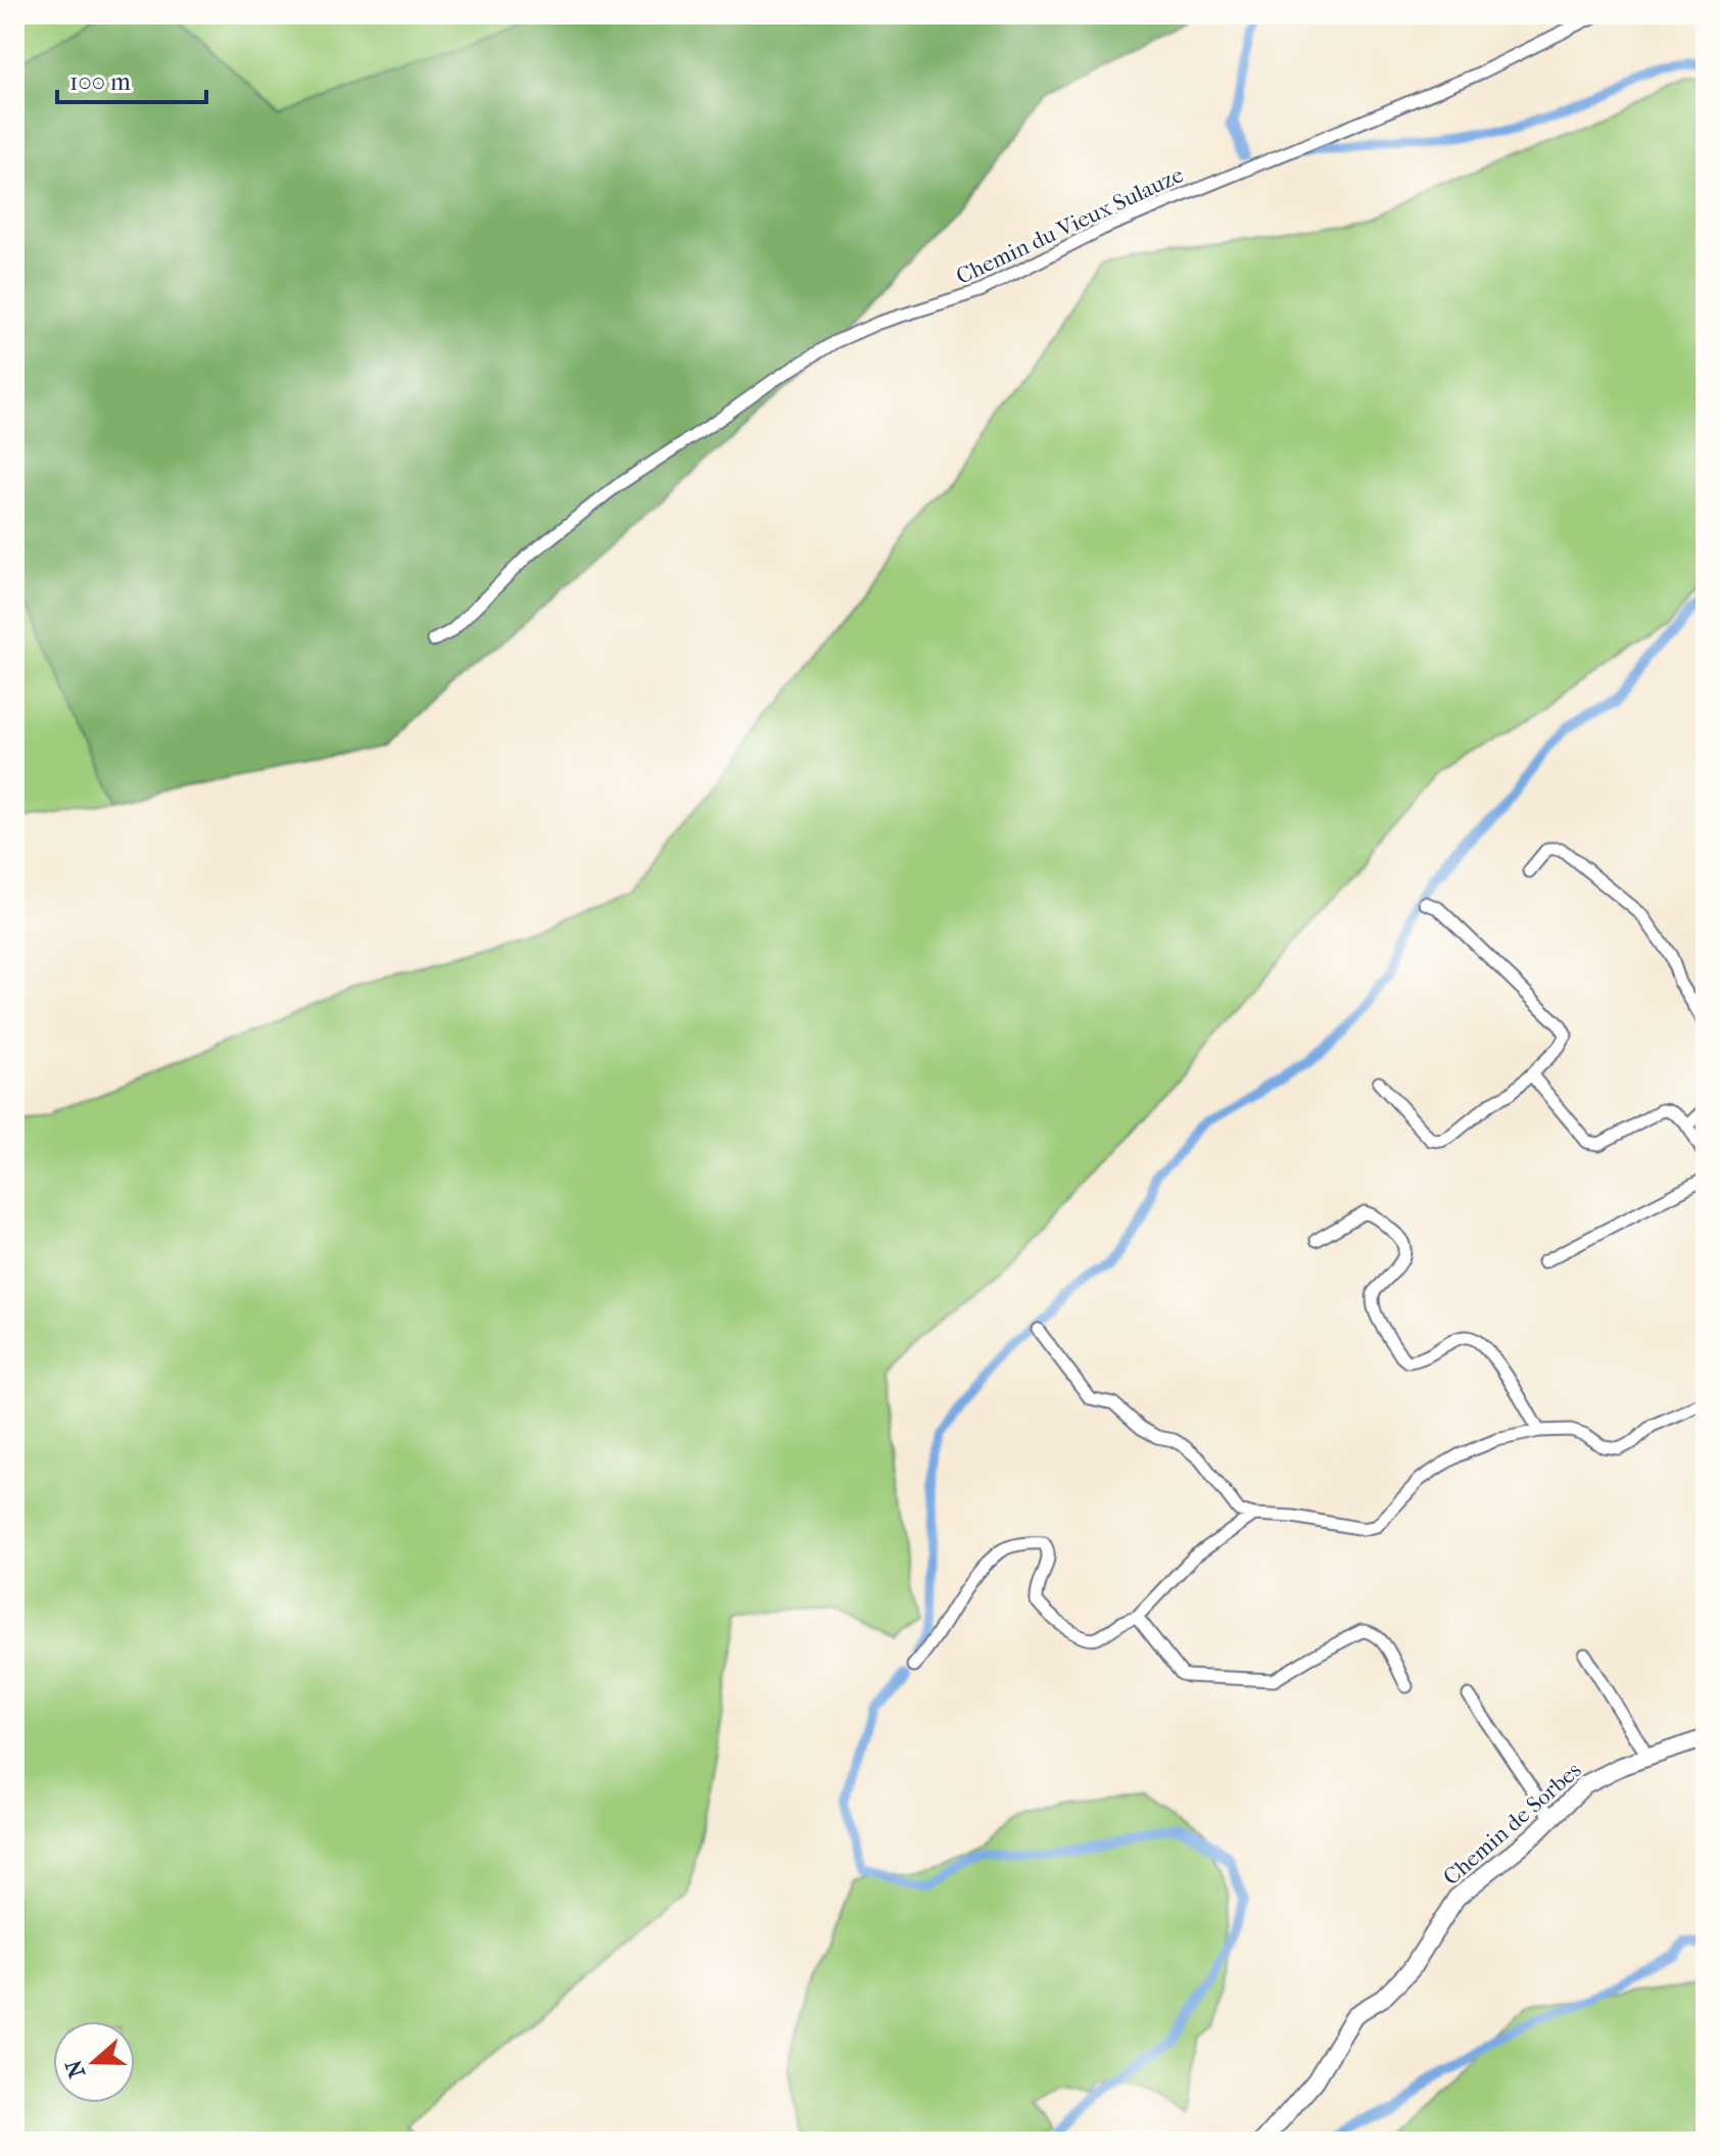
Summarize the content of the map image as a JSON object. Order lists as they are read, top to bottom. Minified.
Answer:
{"streets":{"street":["Chemin du Vieux Sulauze","Chemin de Sorbes"]},"scale_bar":"100 m","north":"left"}
